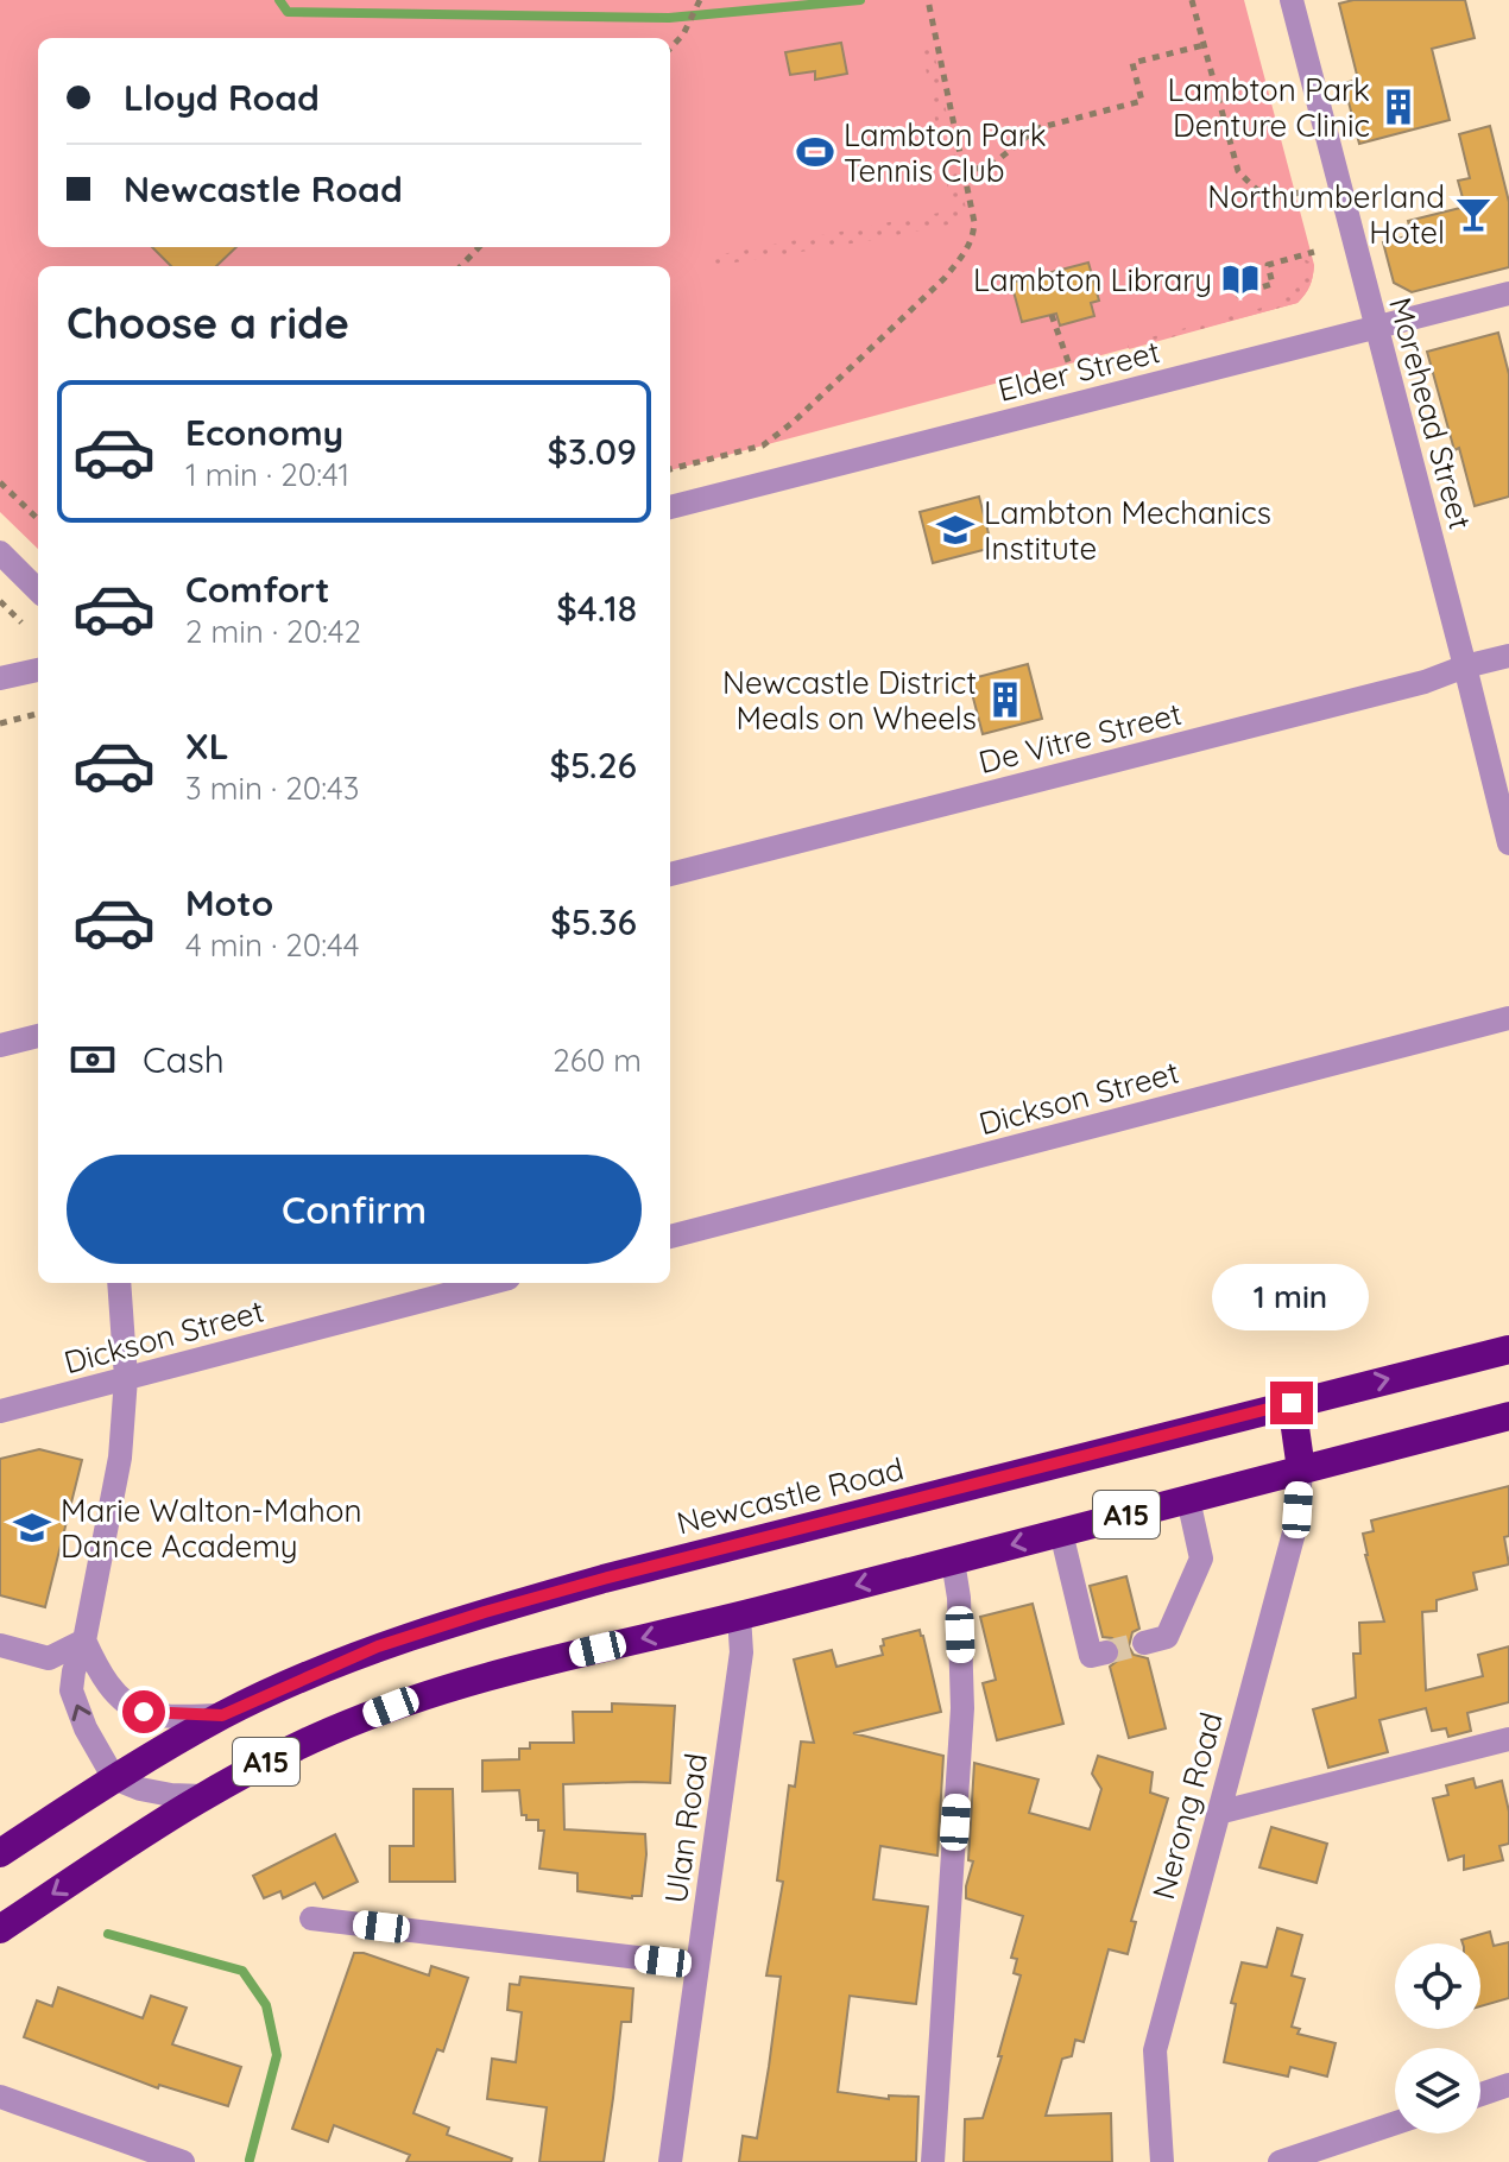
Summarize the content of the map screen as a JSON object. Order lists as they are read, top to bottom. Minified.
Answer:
{"streets":{"highway":["Newcastle Road","A15"],"street":["Elder Street","Morehead Street","De Vitre Street","Dickson Street","Nerong Road","Ulan Road"]},"crossings":[["Elder Street","Morehead Street"],["Morehead Street","De Vitre Street"],["Newcastle Road","A15"],["A15","Nerong Road"],["A15","Ulan Road"]],"places":{"building":["Lambton Park Denture Clinic","Newcastle District Meals on Wheels"],"sports":["Lambton Park Tennis Club"],"bar":["Northumberland Hotel"],"library":["Lambton Library"],"school or university":["Lambton Mechanics Institute","Marie Walton-Mahon Dance Academy"]},"page":{"banner":["Lloyd Road","Newcastle Road"],"heading":"Choose a ride","list":[{"name":"Economy","note":"1 min · 20:41","value":"$3.09"},{"name":"Comfort","note":"2 min · 20:42","value":"$4.18"},{"name":"XL","note":"3 min · 20:43","value":"$5.26"},{"name":"Moto","note":"4 min · 20:44","value":"$5.36"}],"pay":["Cash","260 m"],"buttons":"Confirm","bubble":"1 min"}}
